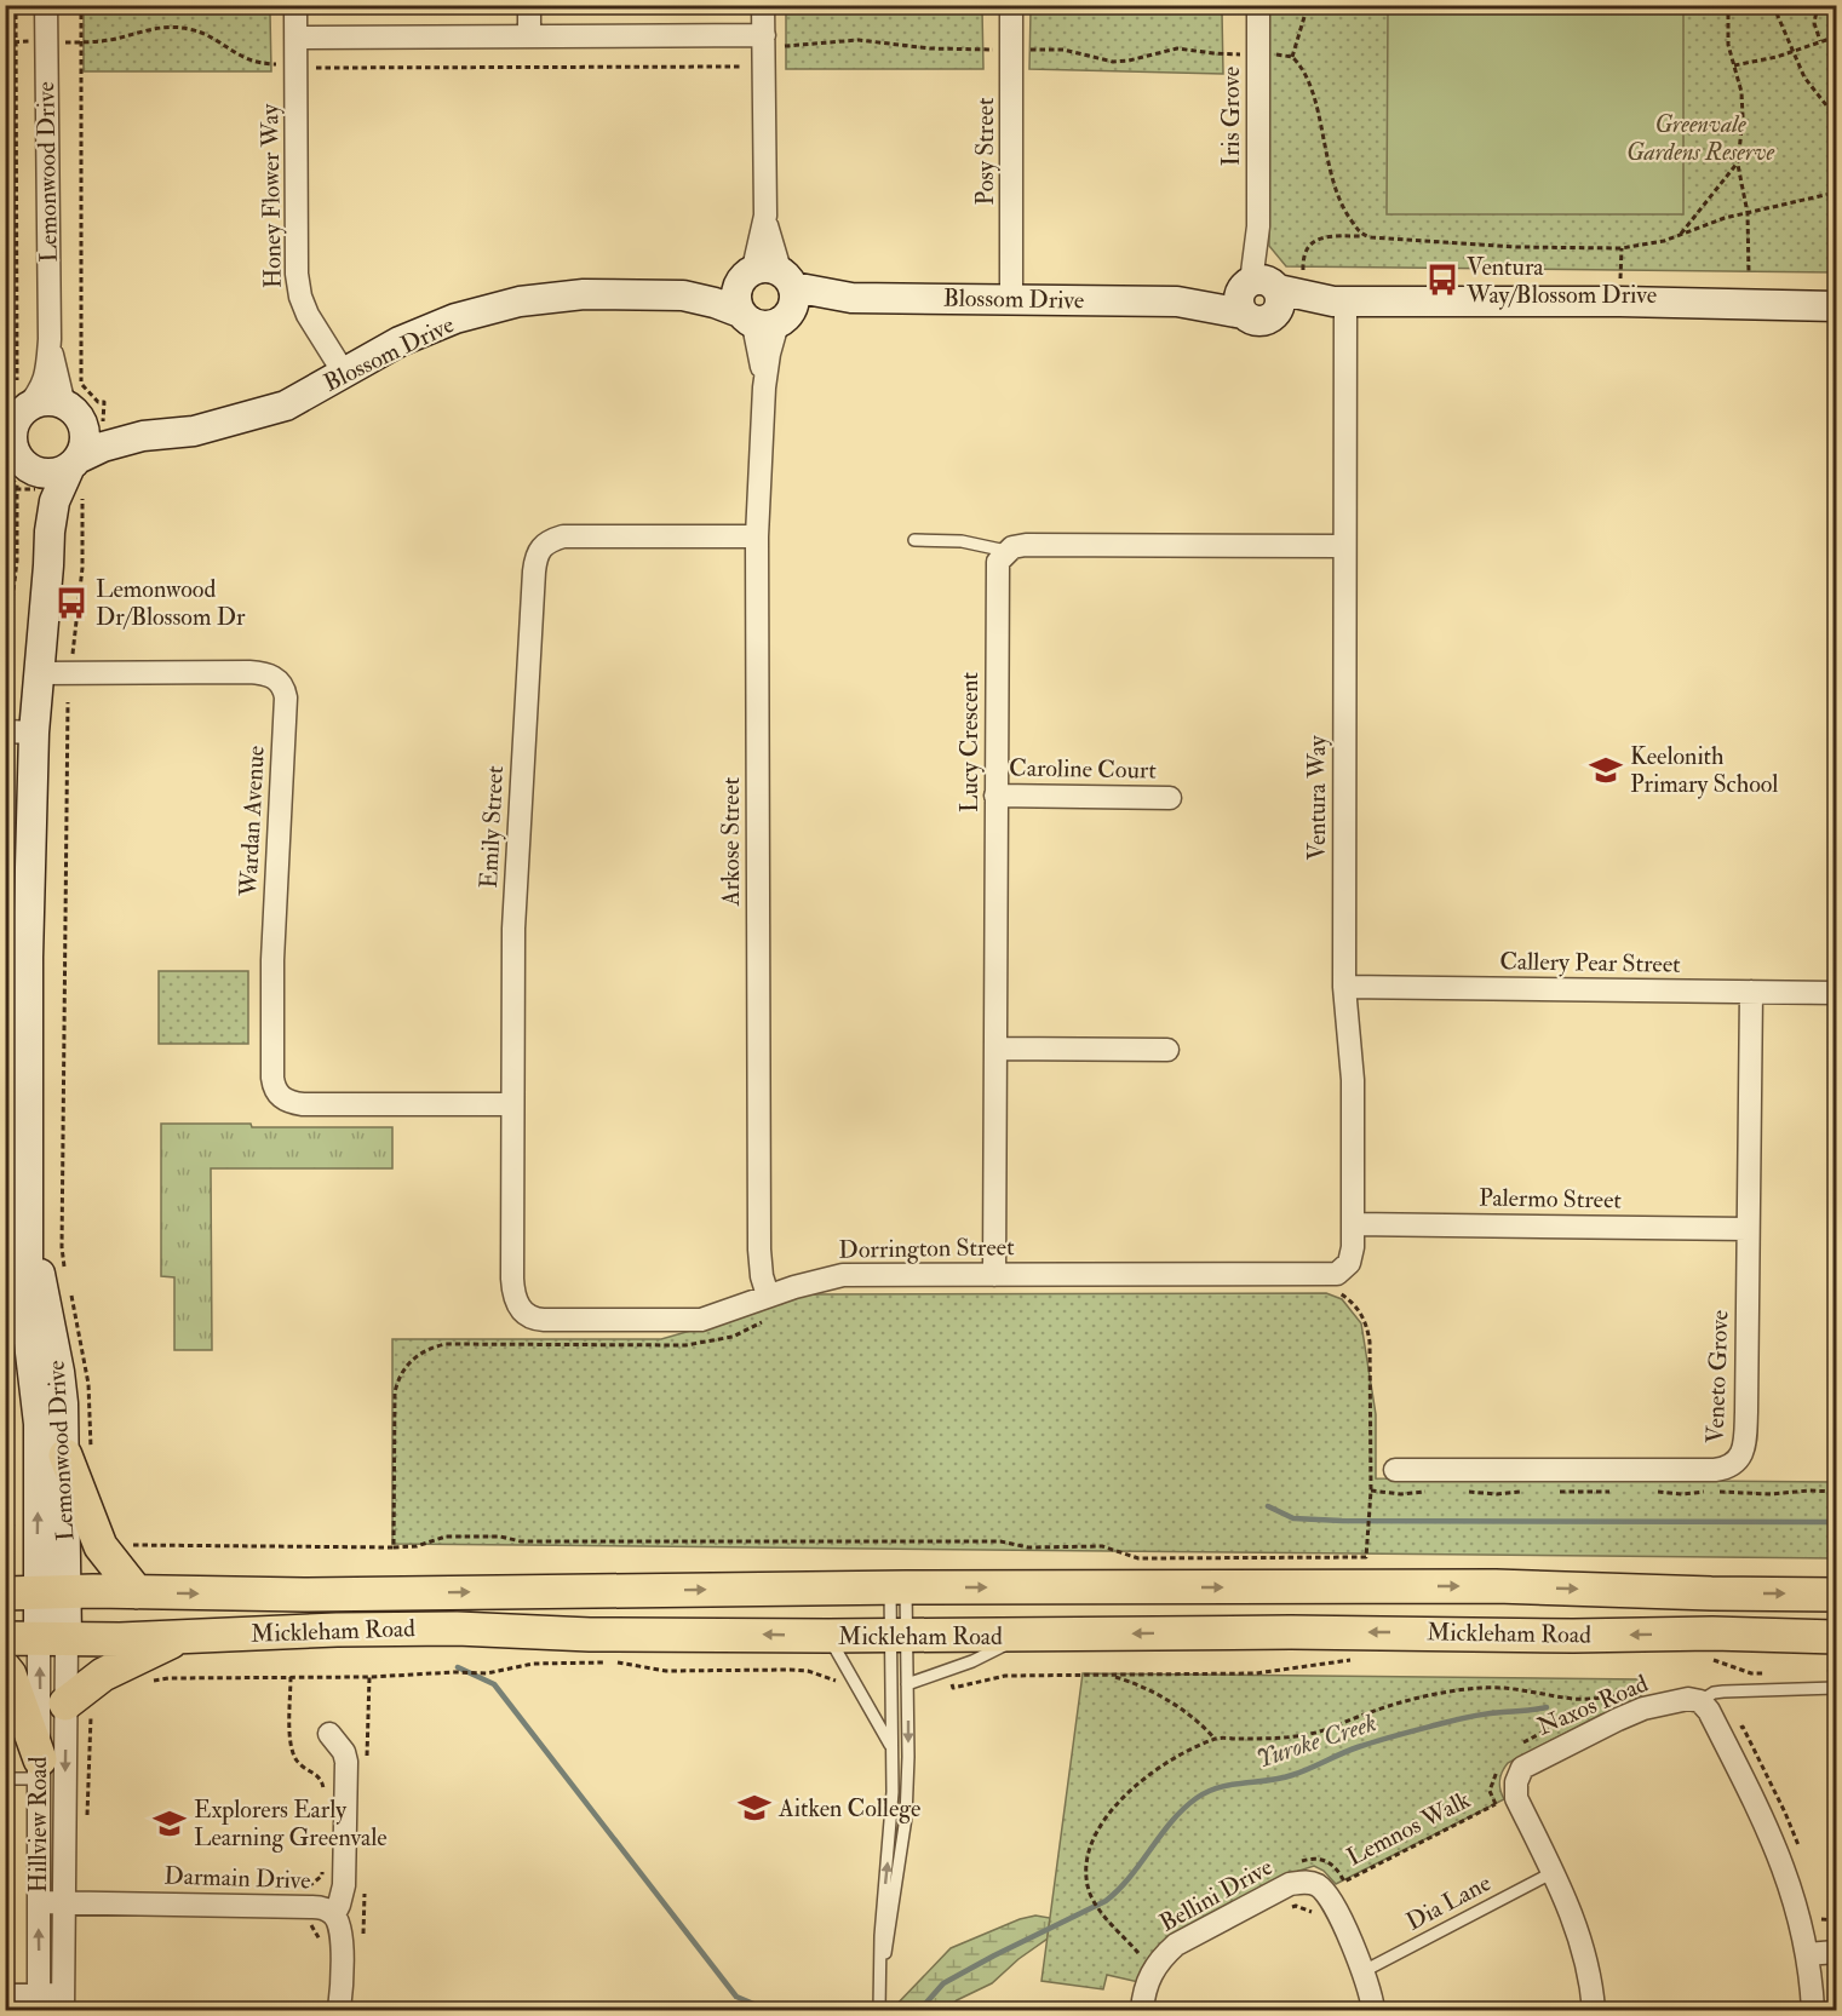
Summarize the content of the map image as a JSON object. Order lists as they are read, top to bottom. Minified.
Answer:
{"streets":{"main road":["Mickleham Road"],"street":["Iris Grove","Posy Street","Lemonwood Drive","Honey Flower Way","Blossom Drive","Lucy Crescent","Caroline Court","Ventura Way","Wardan Avenue","Emily Street","Arkose Street","Callery Pear Street","Palermo Street","Dorrington Street","Veneto Grove","Naxos Road","Hillview Road","Darmain Drive","Bellini Drive"],"lane":["Dia Lane"],"path":["Lemnos Walk"]},"crossings":[["Iris Grove","Blossom Drive"],["Posy Street","Blossom Drive"],["Lemonwood Drive","Blossom Drive"],["Lemonwood Drive","Wardan Avenue"],["Lemonwood Drive","Mickleham Road"],["Lemonwood Drive","Hillview Road"],["Honey Flower Way","Blossom Drive"],["Blossom Drive","Ventura Way"],["Blossom Drive","Arkose Street"],["Lucy Crescent","Caroline Court"],["Lucy Crescent","Dorrington Street"],["Ventura Way","Callery Pear Street"],["Ventura Way","Palermo Street"],["Ventura Way","Dorrington Street"],["Wardan Avenue","Emily Street"],["Emily Street","Arkose Street"],["Emily Street","Dorrington Street"],["Arkose Street","Dorrington Street"],["Callery Pear Street","Veneto Grove"],["Palermo Street","Veneto Grove"],["Mickleham Road","Hillview Road"],["Naxos Road","Dia Lane"],["Hillview Road","Darmain Drive"],["Bellini Drive","Dia Lane"]],"water":["Yuroke Creek"],"parks":["Greenvale Gardens Reserve"],"places":{"bus stop":["Ventura Way/Blossom Drive","Lemonwood Dr/Blossom Dr"],"school or university":["Keelonith Primary School","Aitken College","Explorers Early Learning Greenvale"]}}
